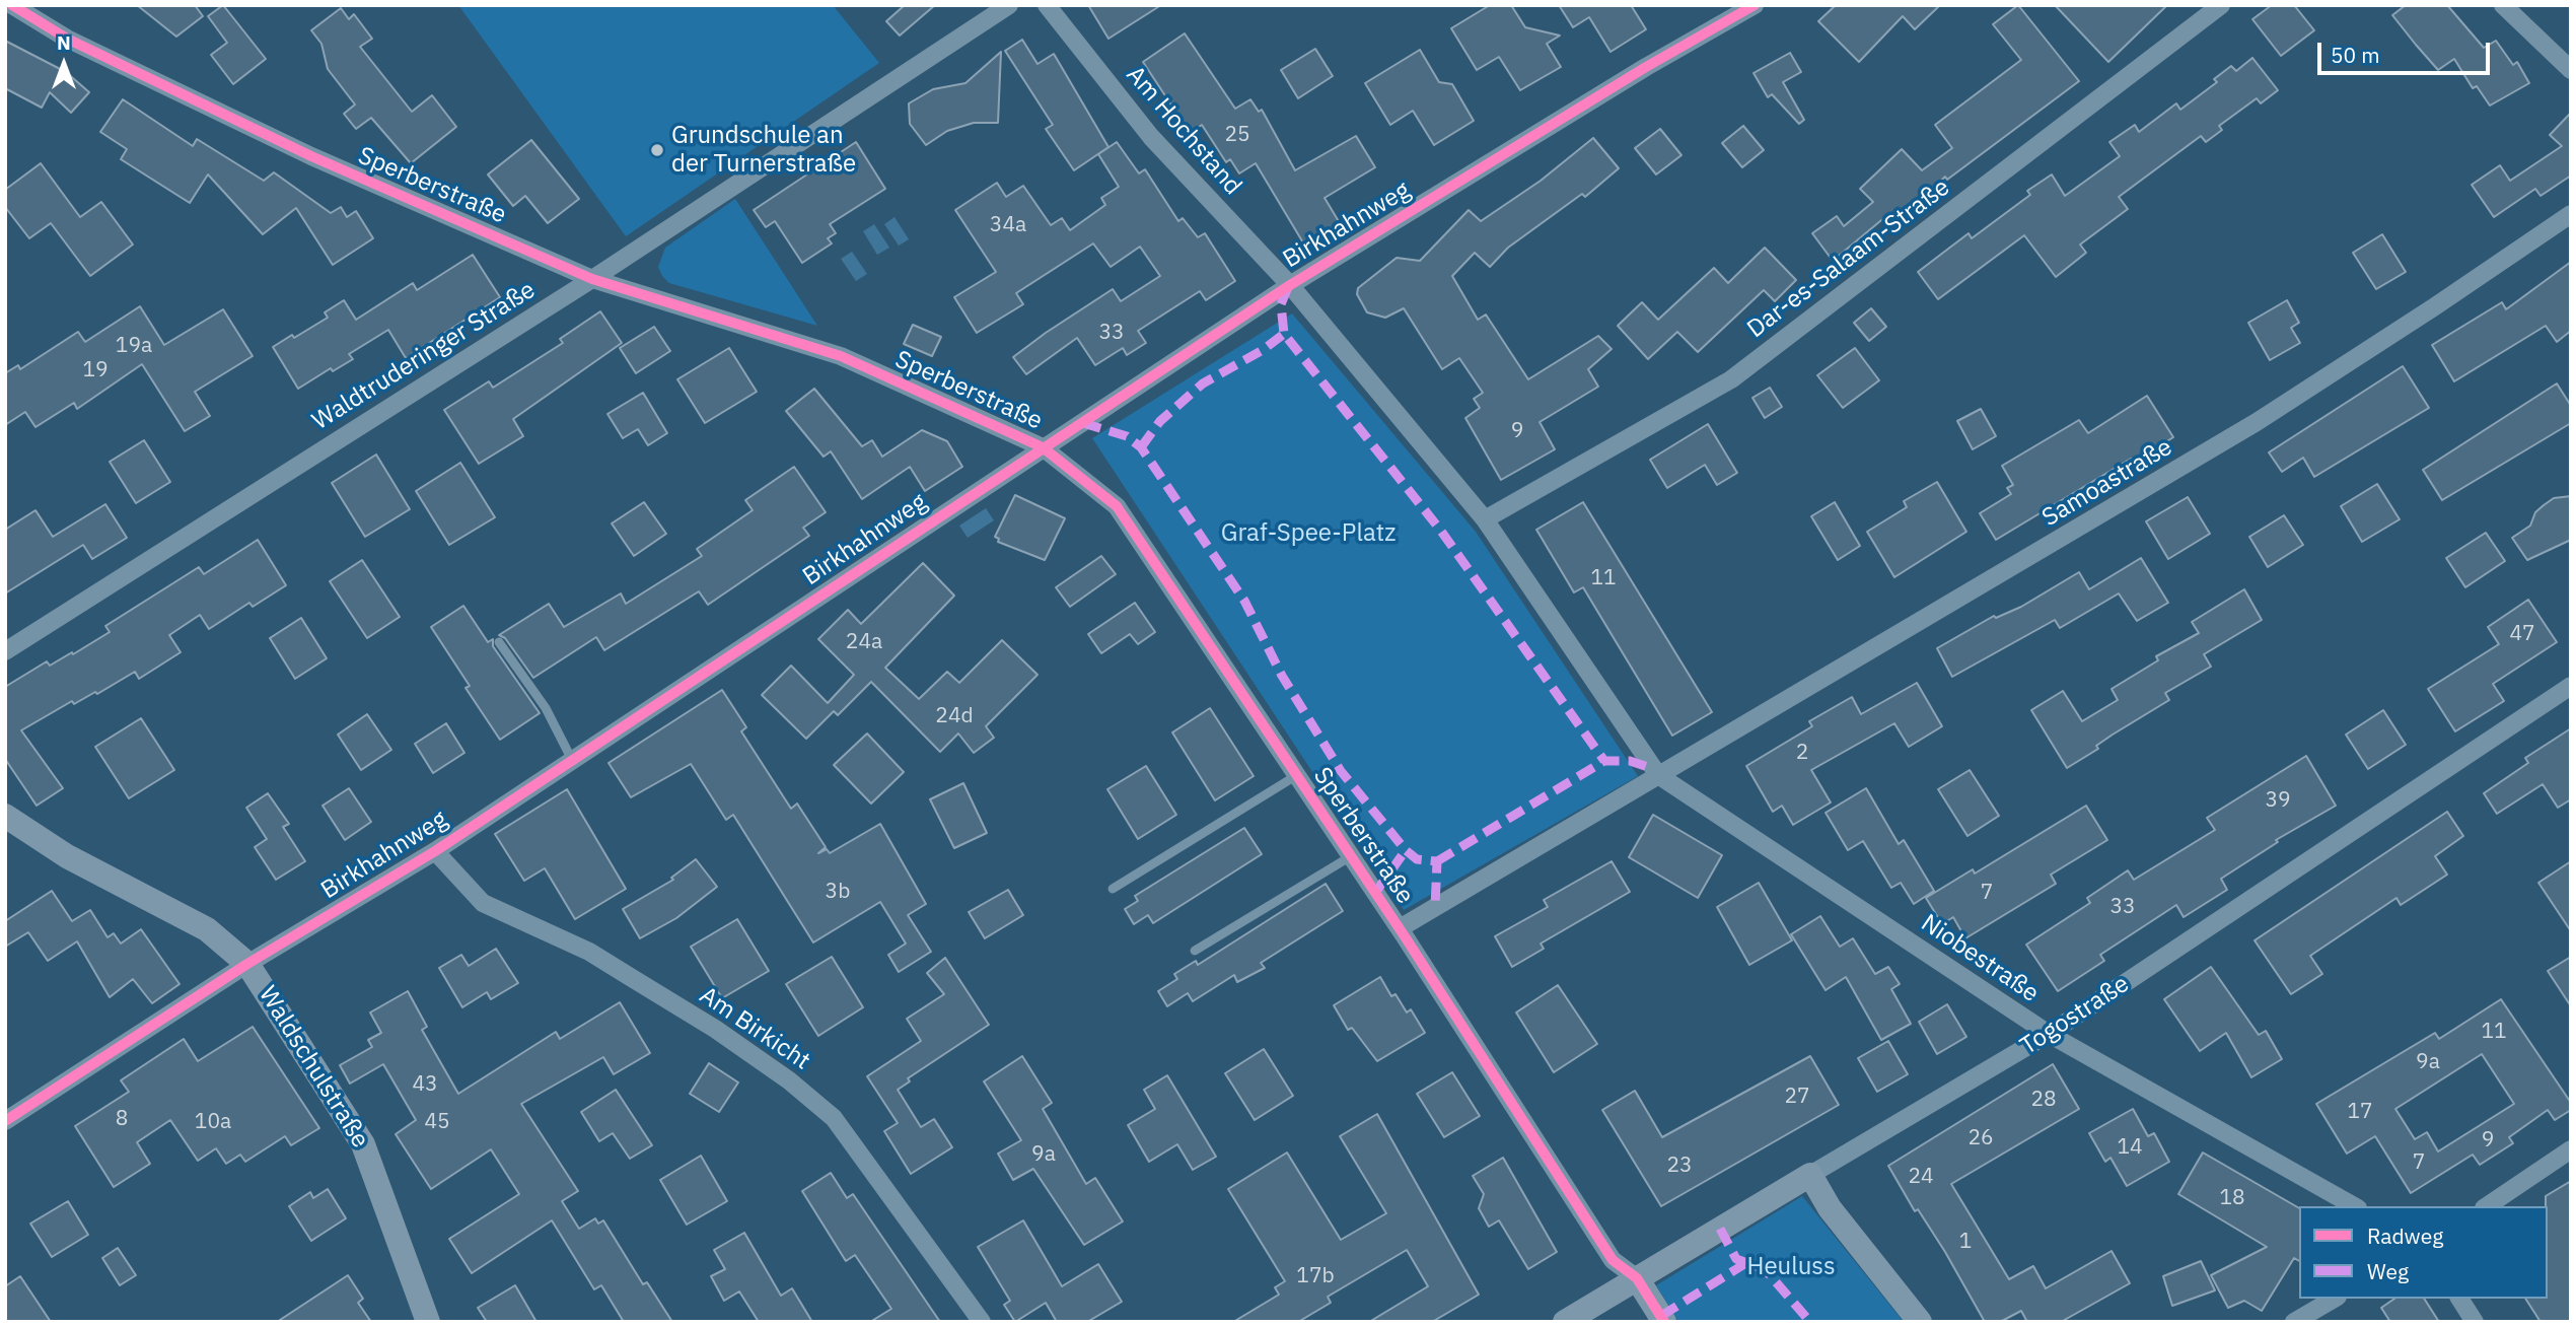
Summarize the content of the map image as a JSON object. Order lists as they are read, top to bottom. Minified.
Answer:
{"streets":{"street":["Am Hochstand","Sperberstraße","Birkhahnweg","Dar-es-Salaam-Straße","Waldtruderinger Straße","Samoastraße","Niobestraße","Togostraße","Am Birkicht","Waldschulstraße"]},"crossings":[["Am Hochstand","Birkhahnweg"],["Sperberstraße","Birkhahnweg"],["Sperberstraße","Waldtruderinger Straße"],["Sperberstraße","Togostraße"],["Birkhahnweg","Am Birkicht"],["Birkhahnweg","Waldschulstraße"],["Samoastraße","Niobestraße"],["Niobestraße","Togostraße"]],"parks":["Graf-Spee-Platz","Heuluss"],"places":["Grundschule an der Turnerstraße"],"house_numbers":["25","34a","33","19a","19","9","11","47","24a","24d","2","39","3b","7","33","11","9a","43","27","28","17","8","10a","45","26","9","14","9a","7","23","24","18","1","17b"],"legend":["Radweg","Weg"],"scale_bar":"50 m","north":"top"}
